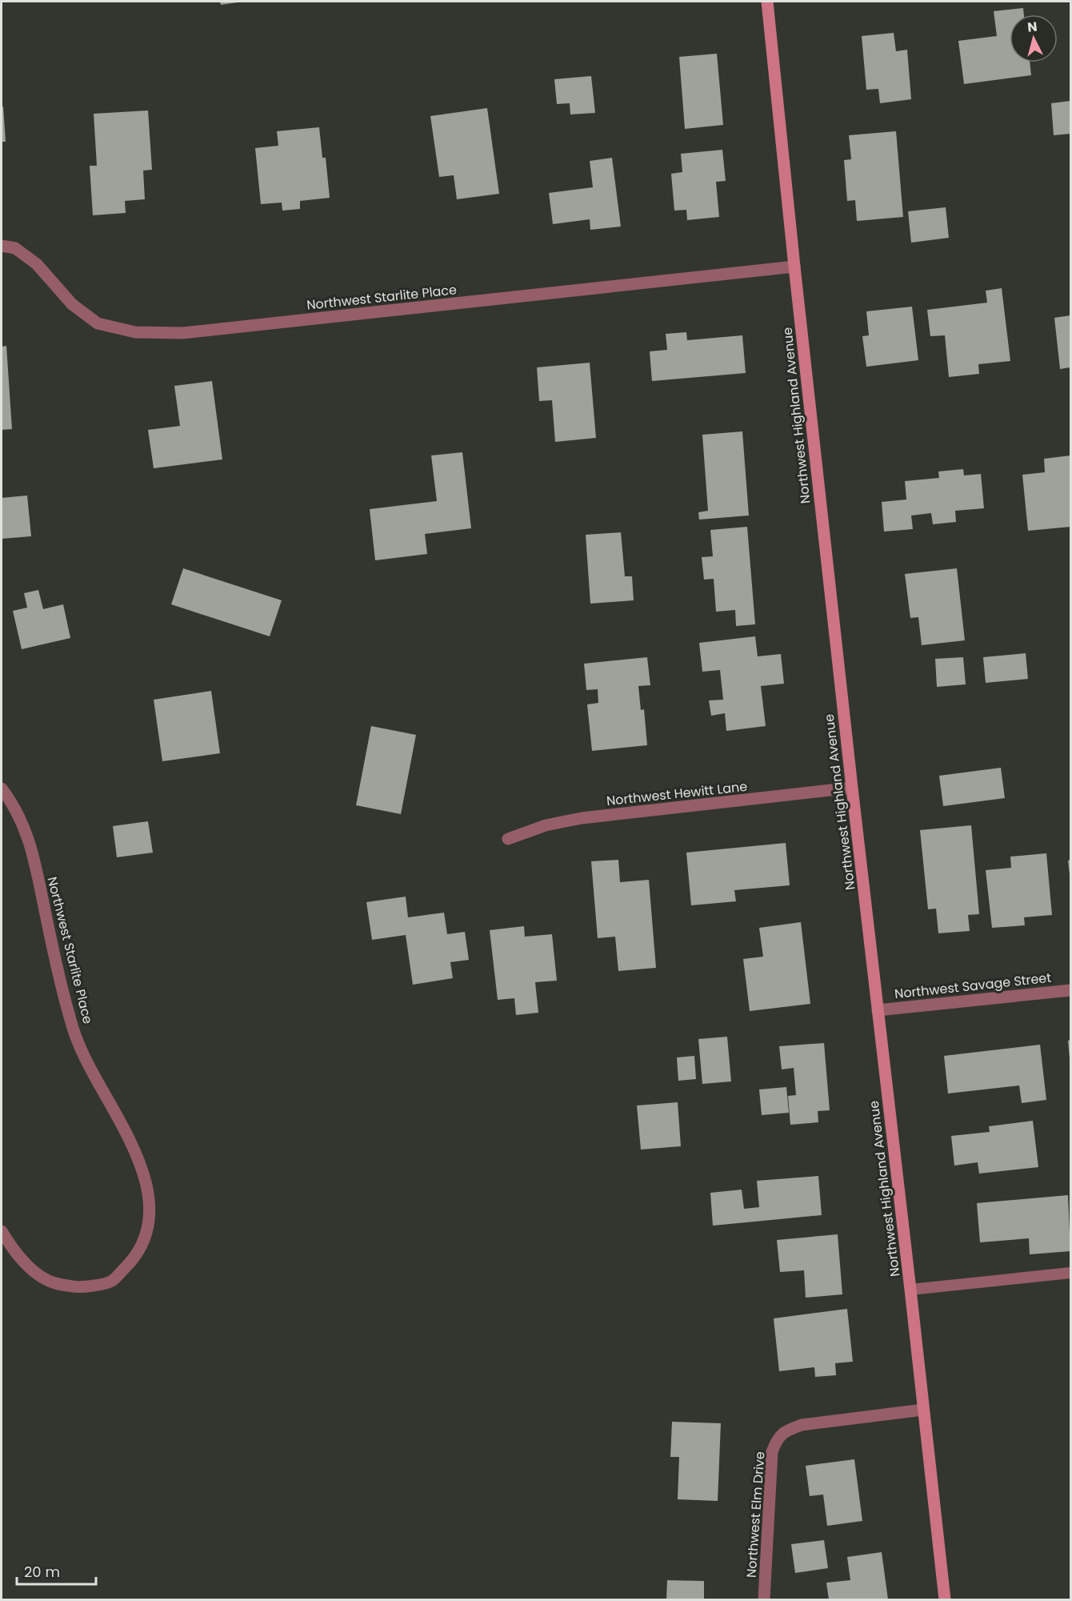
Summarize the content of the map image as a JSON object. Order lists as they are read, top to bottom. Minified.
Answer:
{"streets":{"main road":["Northwest Highland Avenue"],"street":["Northwest Starlite Place","Northwest Hewitt Lane","Northwest Savage Street","Northwest Elm Drive"]},"crossings":[["Northwest Starlite Place","Northwest Highland Avenue"],["Northwest Highland Avenue","Northwest Hewitt Lane"],["Northwest Highland Avenue","Northwest Savage Street"],["Northwest Highland Avenue","Northwest Elm Drive"]],"scale_bar":"20 m","north":"top"}
